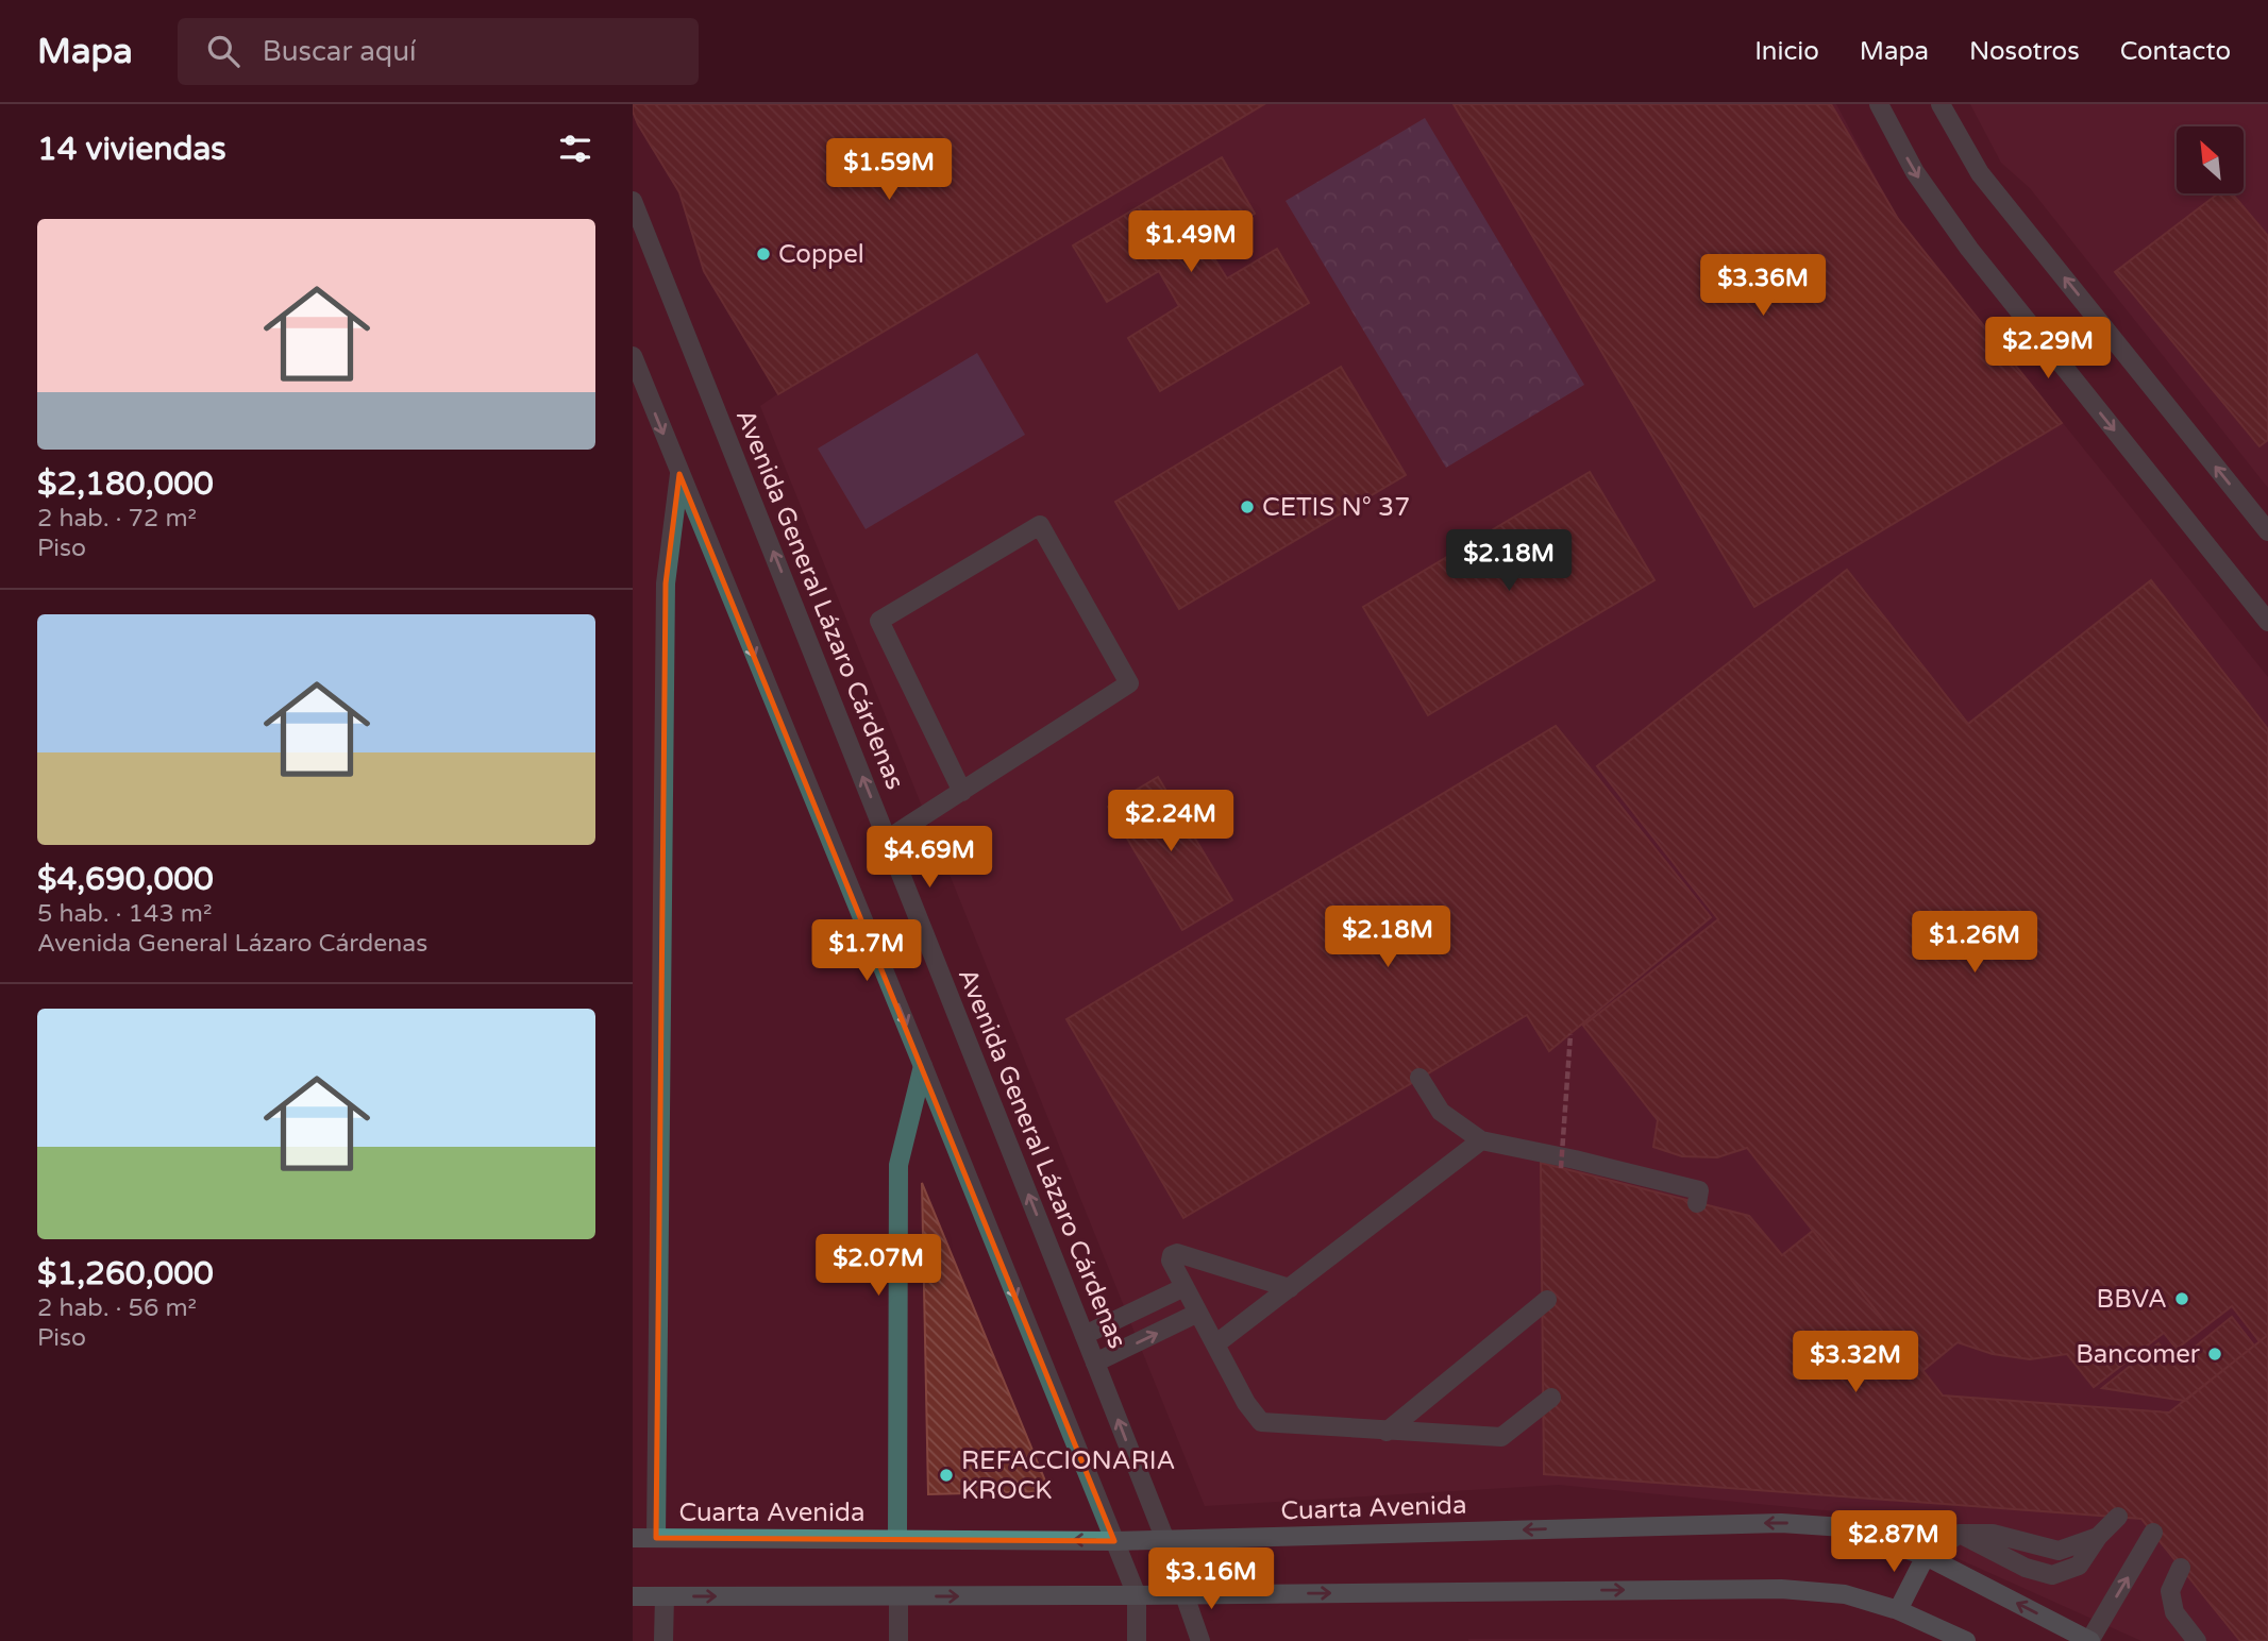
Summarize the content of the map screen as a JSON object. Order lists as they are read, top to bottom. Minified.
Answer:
{"streets":{"main road":["Cuarta Avenida"],"street":["Avenida General Lázaro Cárdenas"]},"crossings":[["Avenida General Lázaro Cárdenas","Cuarta Avenida"]],"places":["Coppel","CETIS N° 37","BBVA","Bancomer","REFACCIONARIA KROCK"],"north":"top left","page":{"header":"Mapa","search":"Buscar aquí","nav":["Inicio","Mapa","Nosotros","Contacto"],"heading":"14 viviendas","price":["$1.59M","$1.49M","$3.36M","$2.29M","$2.18M","$2.24M","$4.69M","$2.18M","$1.26M","$1.7M","$2.07M","$3.32M","$2.87M","$3.16M"],"list":[{"name":"$2,180,000","note":"2 hab. · 72 m² · Piso"},{"name":"$4,690,000","note":"5 hab. · 143 m² · Avenida General Lázaro Cárdenas"},{"name":"$1,260,000","note":"2 hab. · 56 m² · Piso"}]}}
